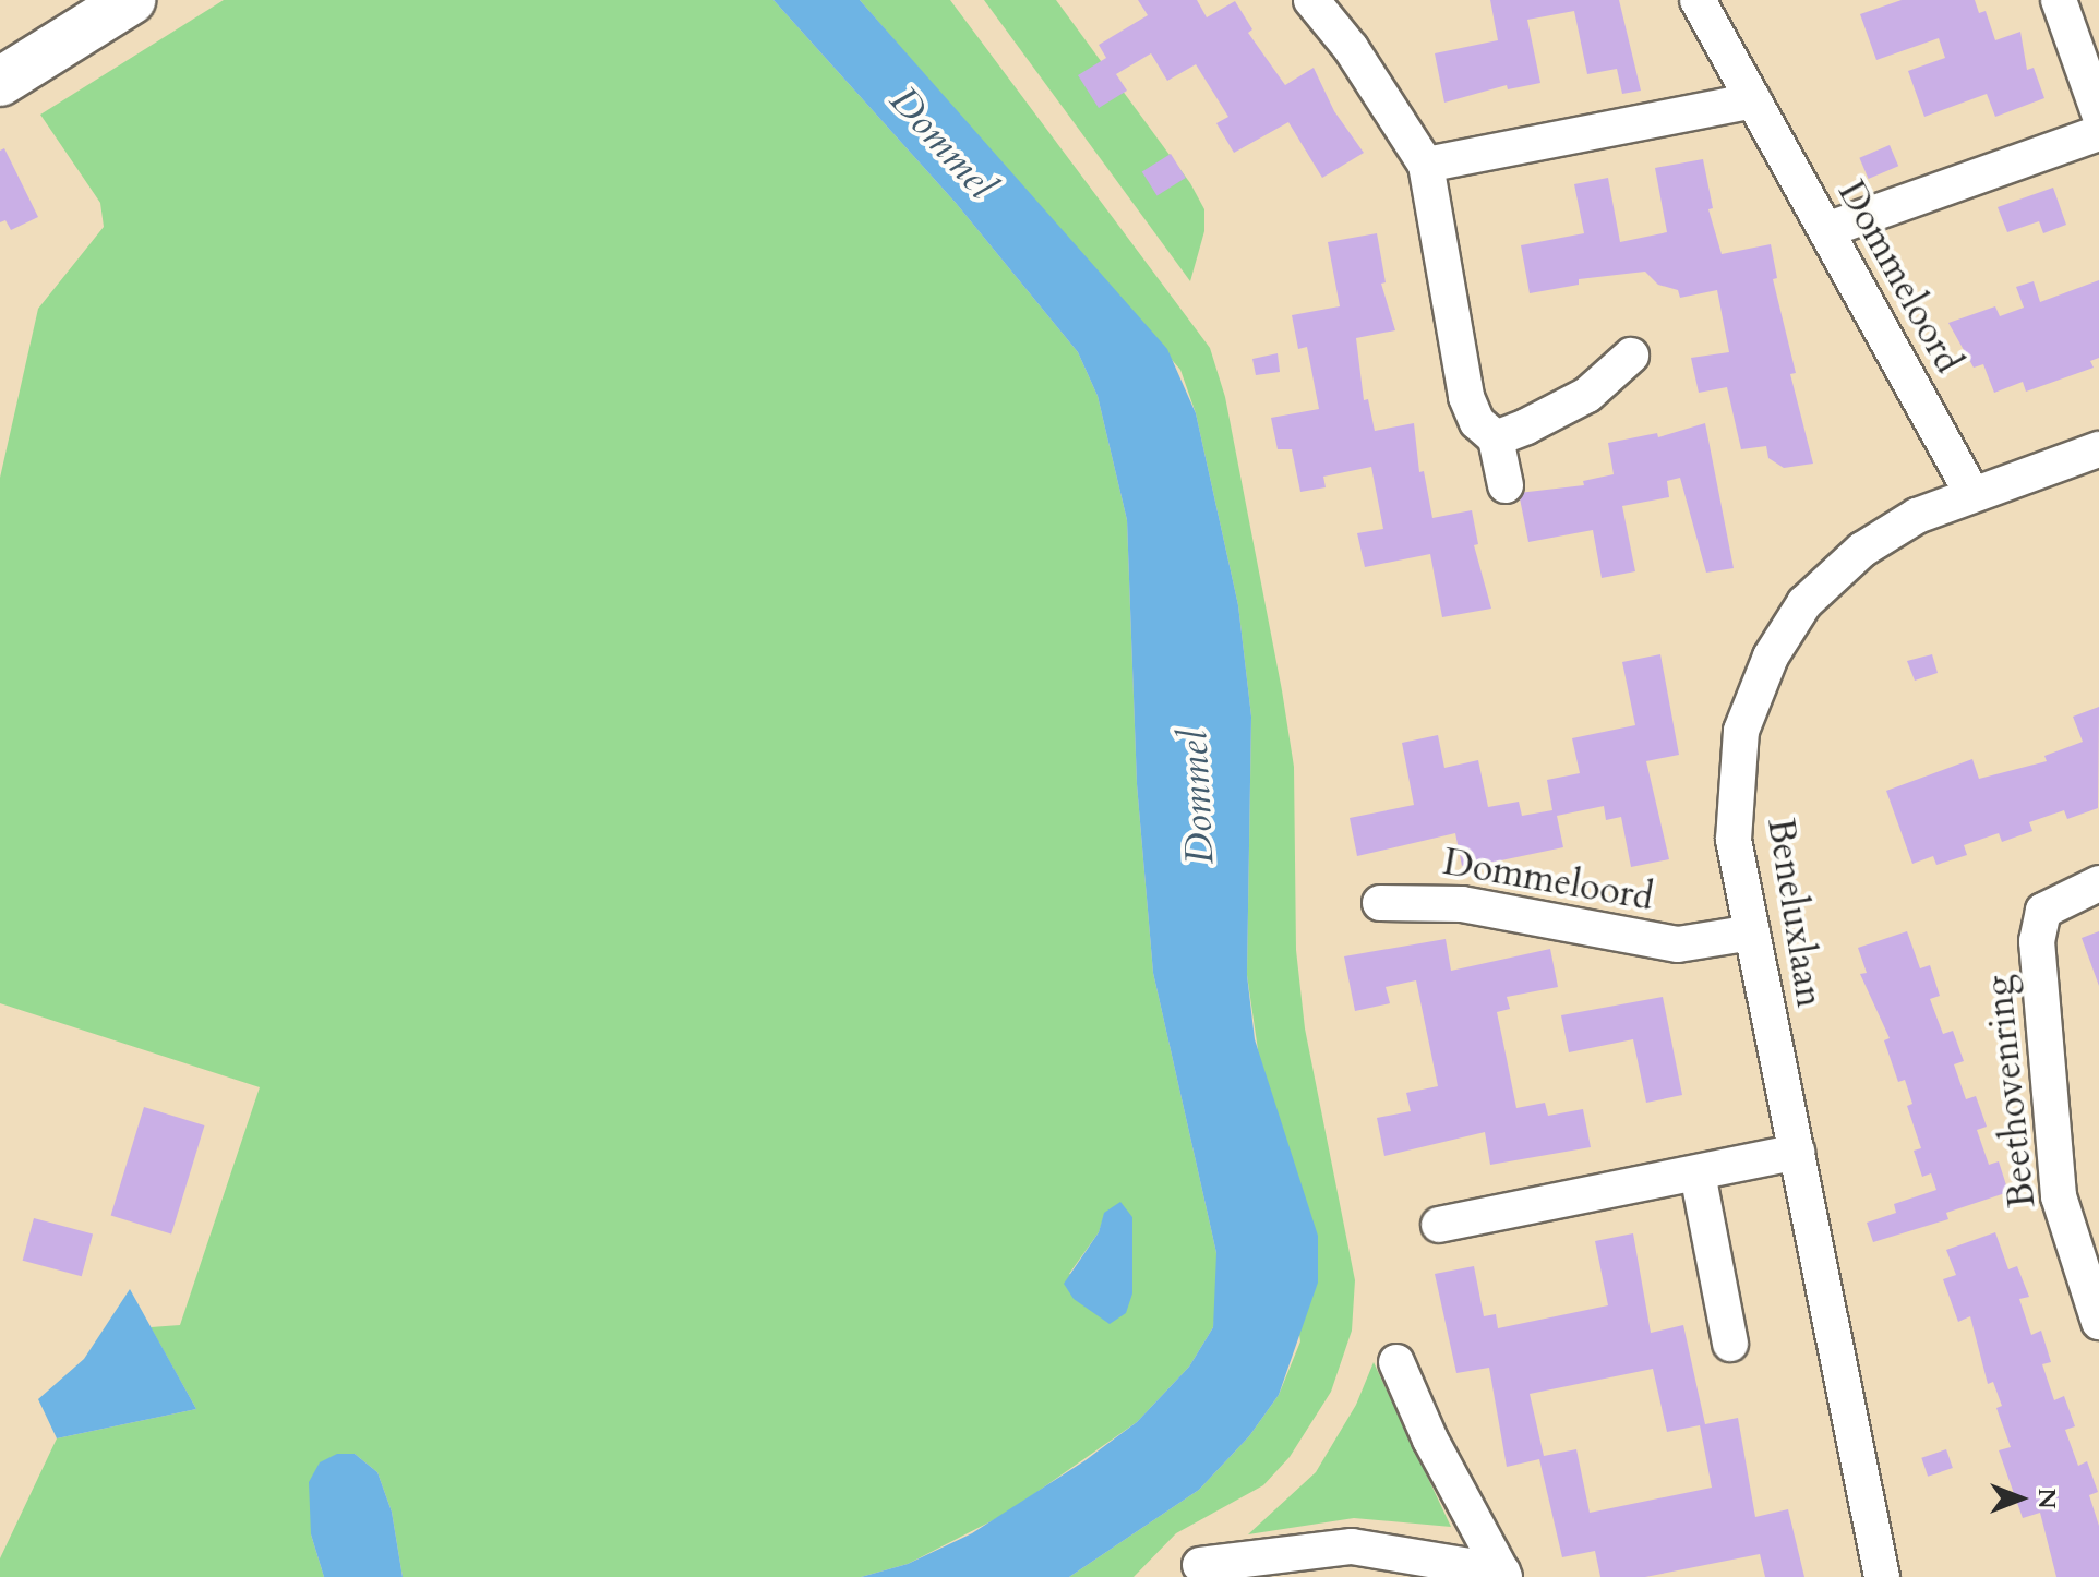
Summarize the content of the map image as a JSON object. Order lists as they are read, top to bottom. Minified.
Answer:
{"streets":{"street":["Dommeloord","Beneluxlaan","Beethovenring"]},"crossings":[["Dommeloord","Beneluxlaan"]],"water":["Dommel"],"north":"right"}
